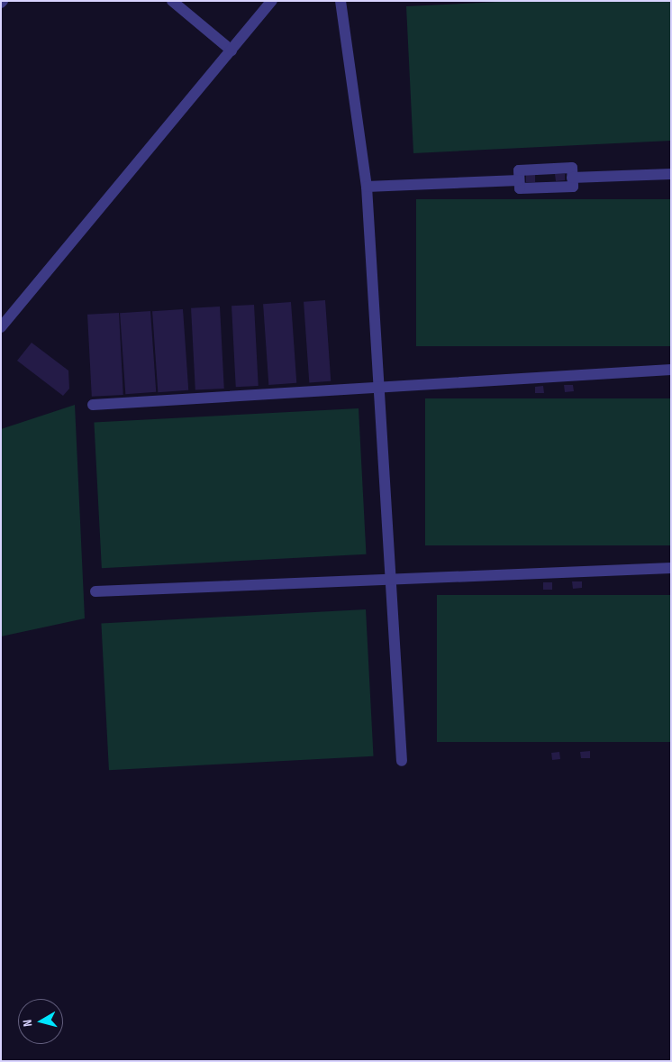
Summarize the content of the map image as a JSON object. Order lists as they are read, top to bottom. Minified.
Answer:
{"north":"left"}
